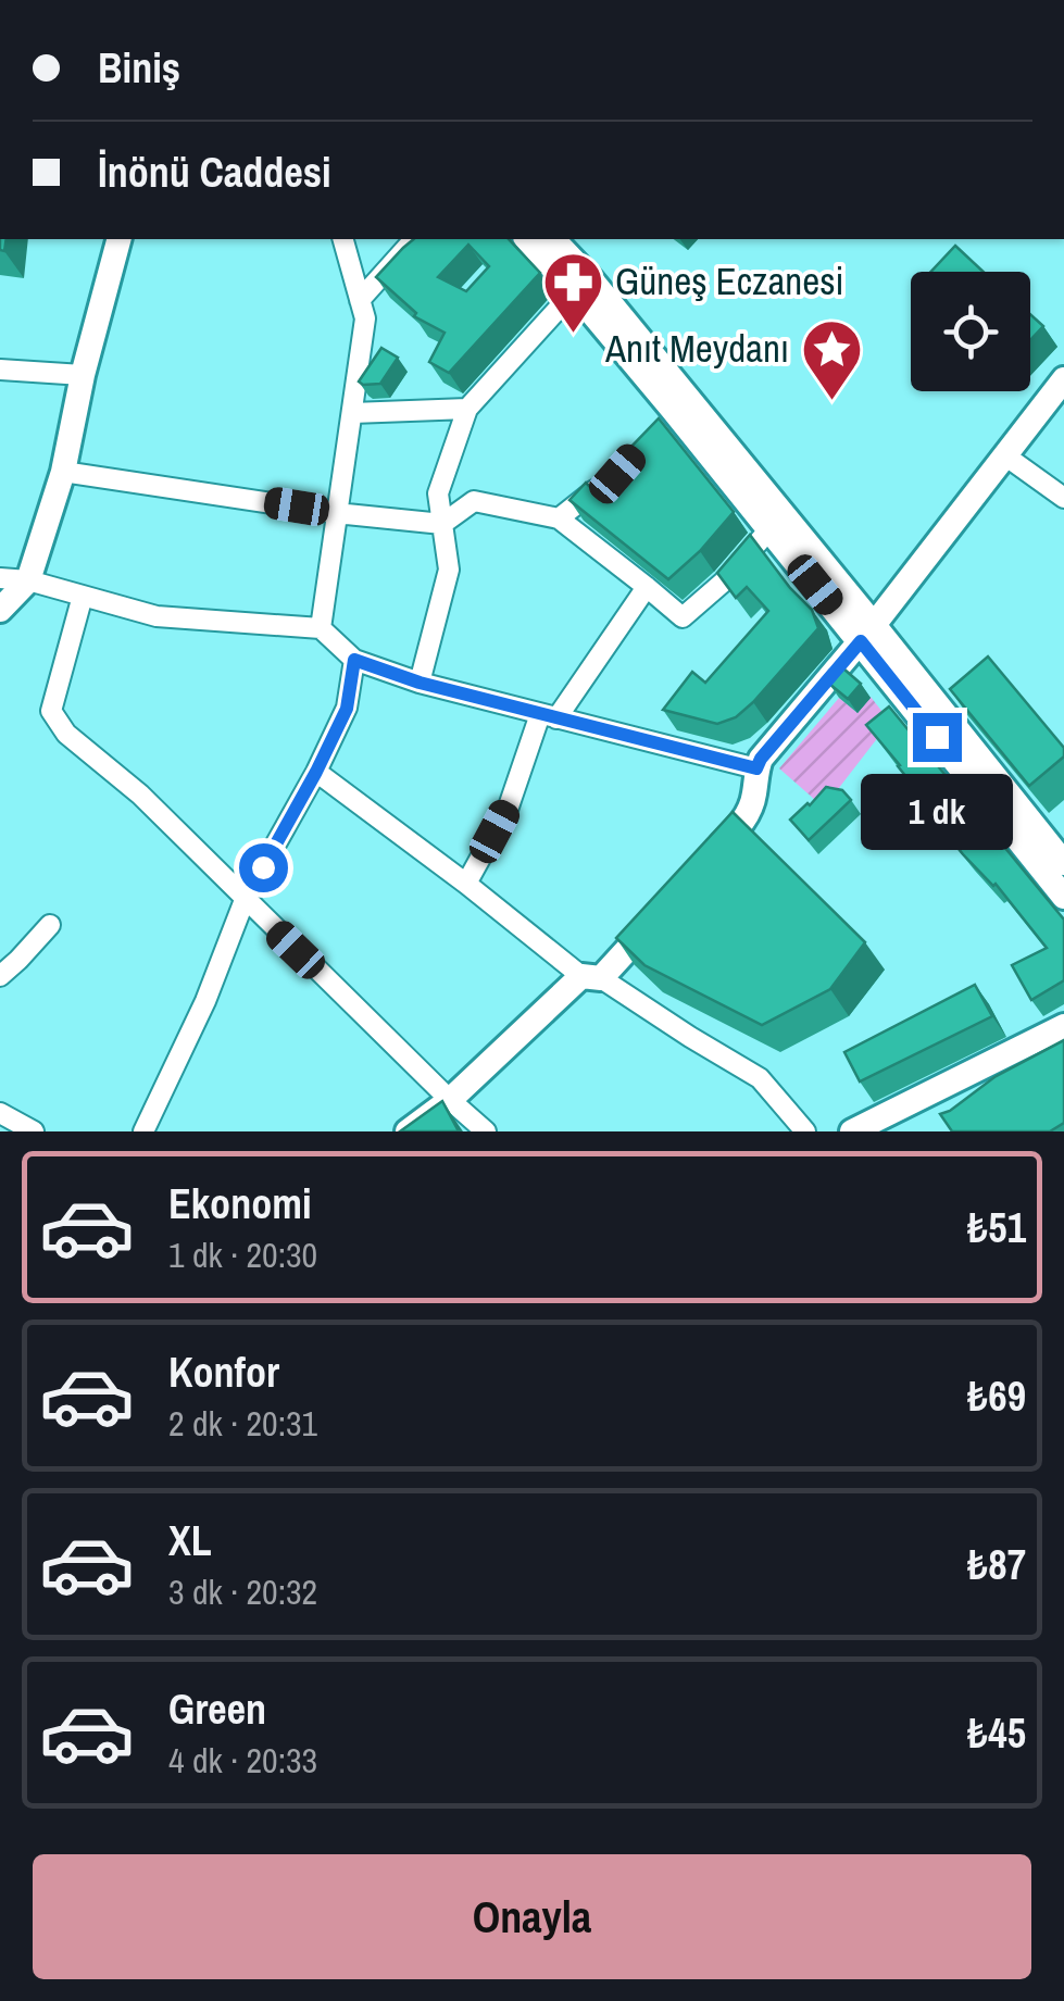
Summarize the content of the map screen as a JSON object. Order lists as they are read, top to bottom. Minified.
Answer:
{"places":{"pharmacy":["Güneş Eczanesi"],"place":["Anıt Meydanı"]},"page":{"banner":["Biniş","İnönü Caddesi"],"bubble":"1 dk","list":[{"name":"Ekonomi","note":"1 dk · 20:30","value":"₺51"},{"name":"Konfor","note":"2 dk · 20:31","value":"₺69"},{"name":"XL","note":"3 dk · 20:32","value":"₺87"},{"name":"Green","note":"4 dk · 20:33","value":"₺45"}],"buttons":"Onayla"}}
